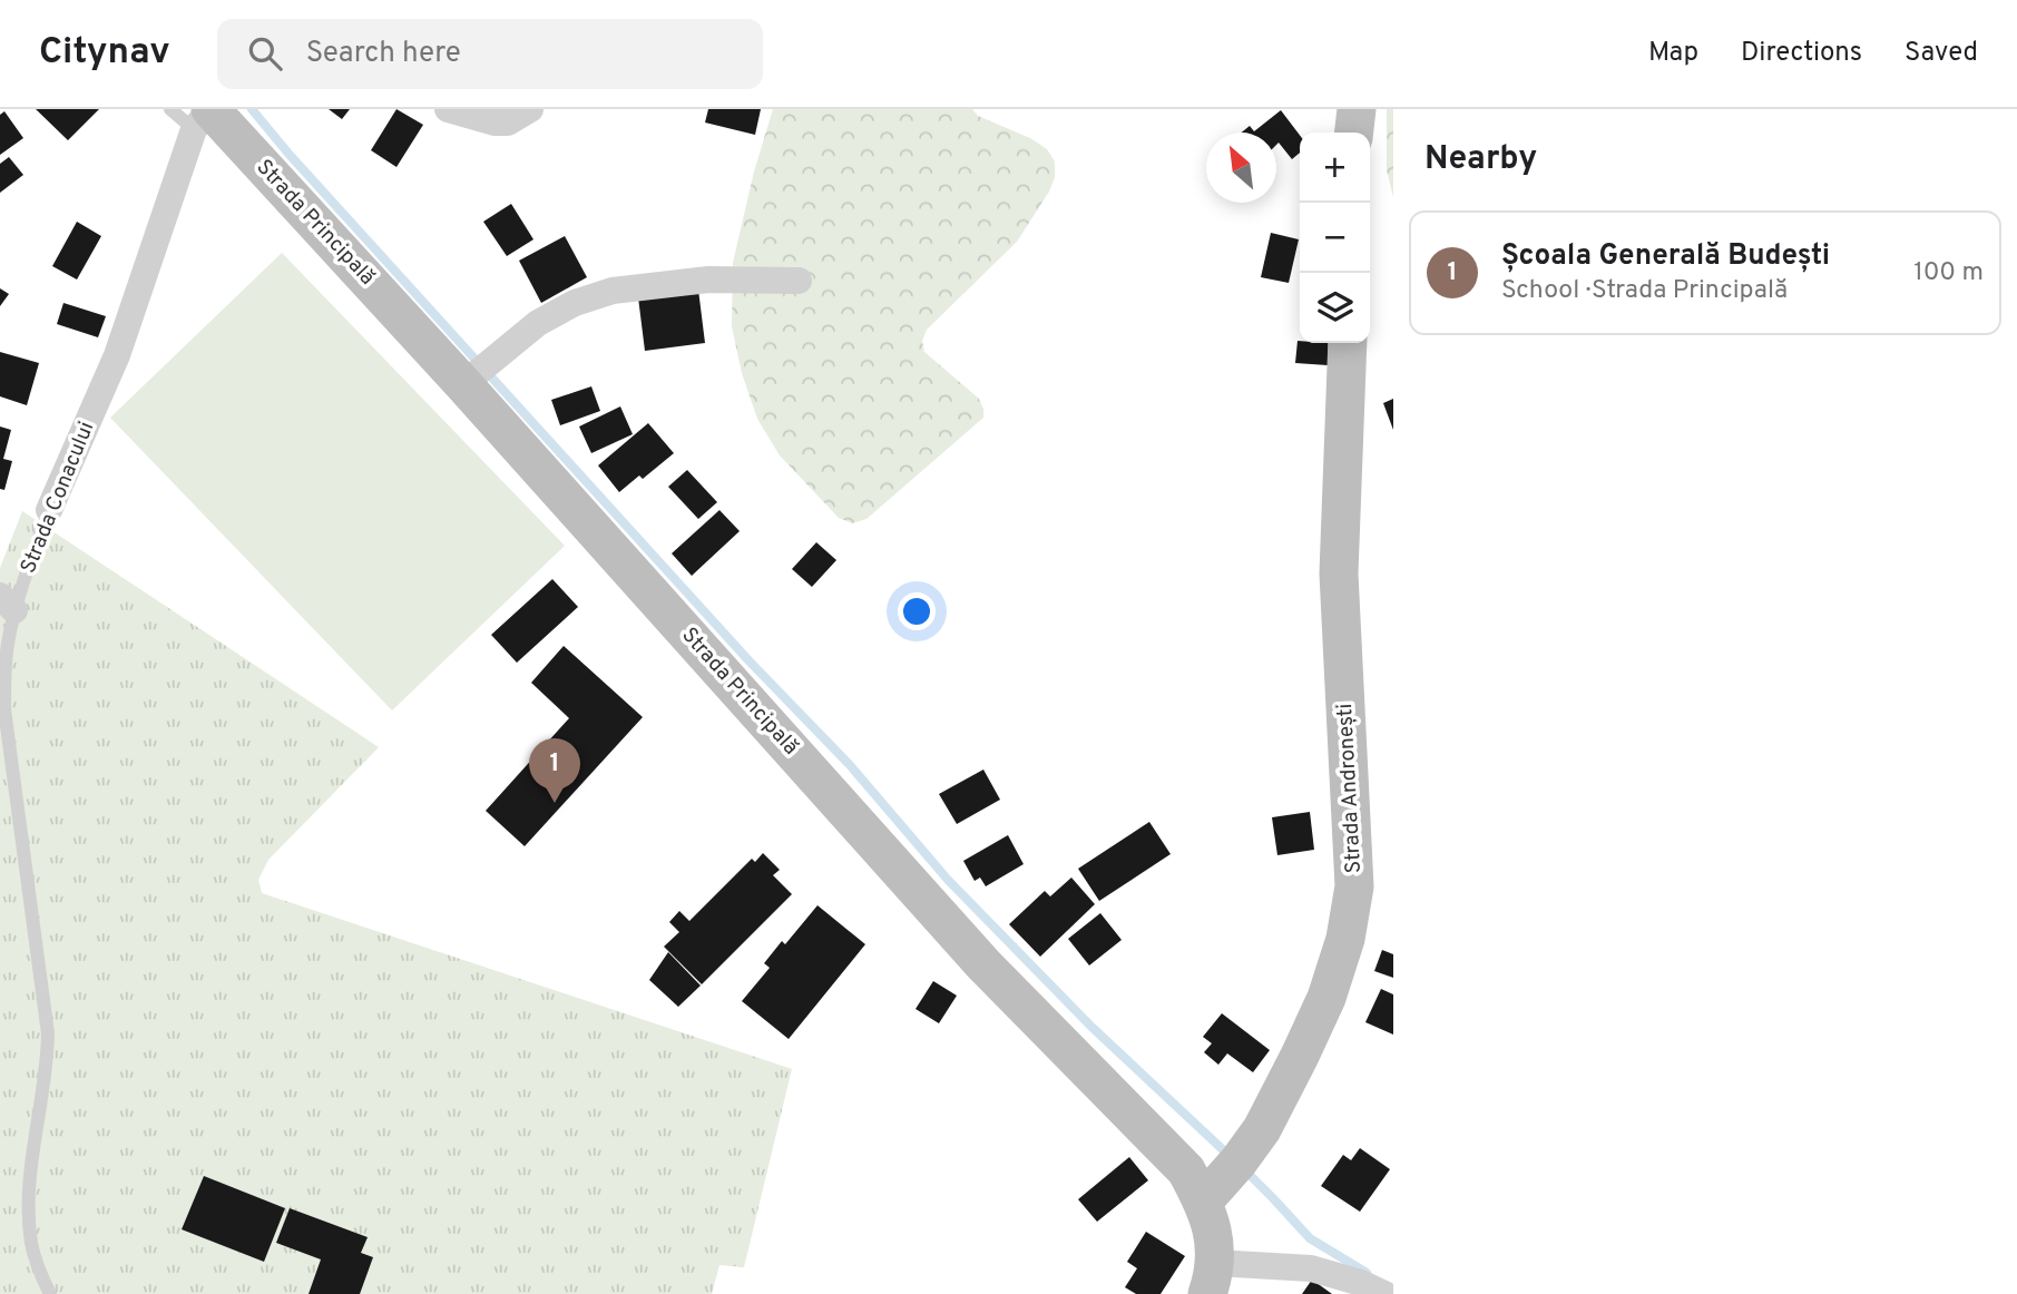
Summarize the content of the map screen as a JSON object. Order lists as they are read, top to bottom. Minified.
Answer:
{"streets":{"main road":["Strada Principală","Strada Andronești"],"street":["Strada Conacului"]},"crossings":[["Strada Principală","Strada Conacului"],["Strada Principală","Strada Andronești"]],"north":"top left","page":{"header":"Citynav","search":"Search here","nav":["Map","Directions","Saved"],"heading":"Nearby","map_buttons":["+","−"],"list":[{"mark":"1","name":"Școala Generală Budești","note":"School · Strada Principală","value":"100 m"}],"pins":"1"}}
